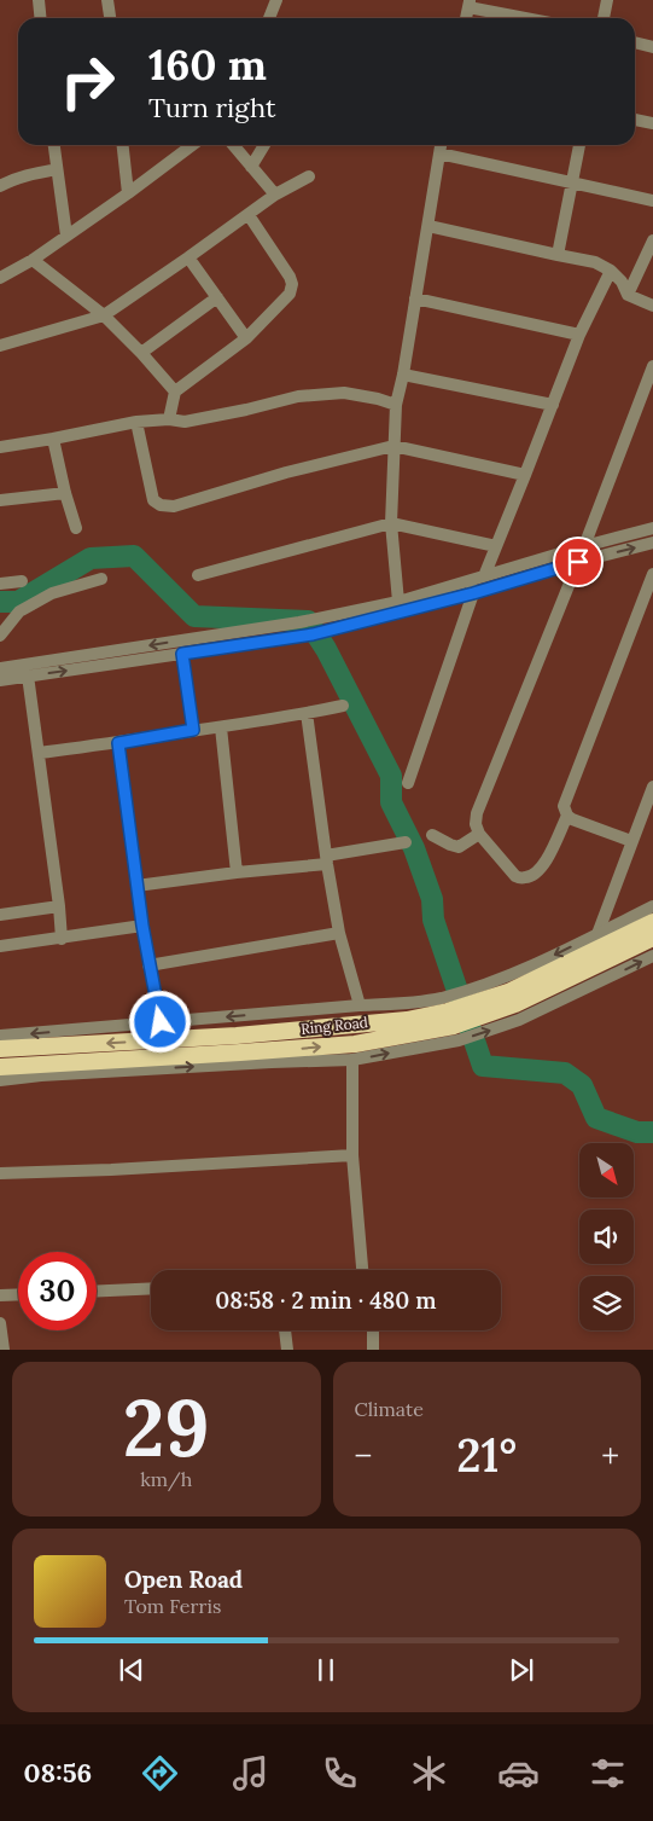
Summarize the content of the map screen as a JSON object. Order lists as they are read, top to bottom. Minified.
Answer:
{"streets":{"highway":["Ring Road"]},"north":"bottom right","page":{"turn":["160 m","Turn right"],"limit":"30","trip":"08:58 · 2 min · 480 m","tile":[["29","km/h"],"Climate"],"heat":["−","21°","+"],"song":["Open Road","Tom Ferris"],"tabs":"08:56"}}
